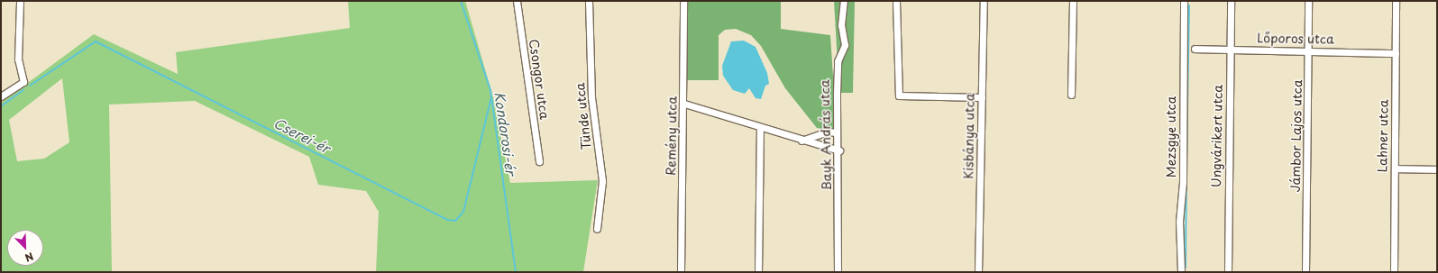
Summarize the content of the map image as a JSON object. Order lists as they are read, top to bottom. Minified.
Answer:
{"streets":{"street":["Lőporos utca","Csongor utca","Tünde utca","Bayk András utca","Remény utca","Kisbánya utca","Ungvárikert utca","Jámbor Lajos utca","Lahner utca","Mezsgye utca"]},"crossings":[["Lőporos utca","Ungvárikert utca"],["Lőporos utca","Jámbor Lajos utca"],["Lőporos utca","Lahner utca"]],"water":["Kondorosi-ér","Cserei-ér"],"north":"bottom right"}
